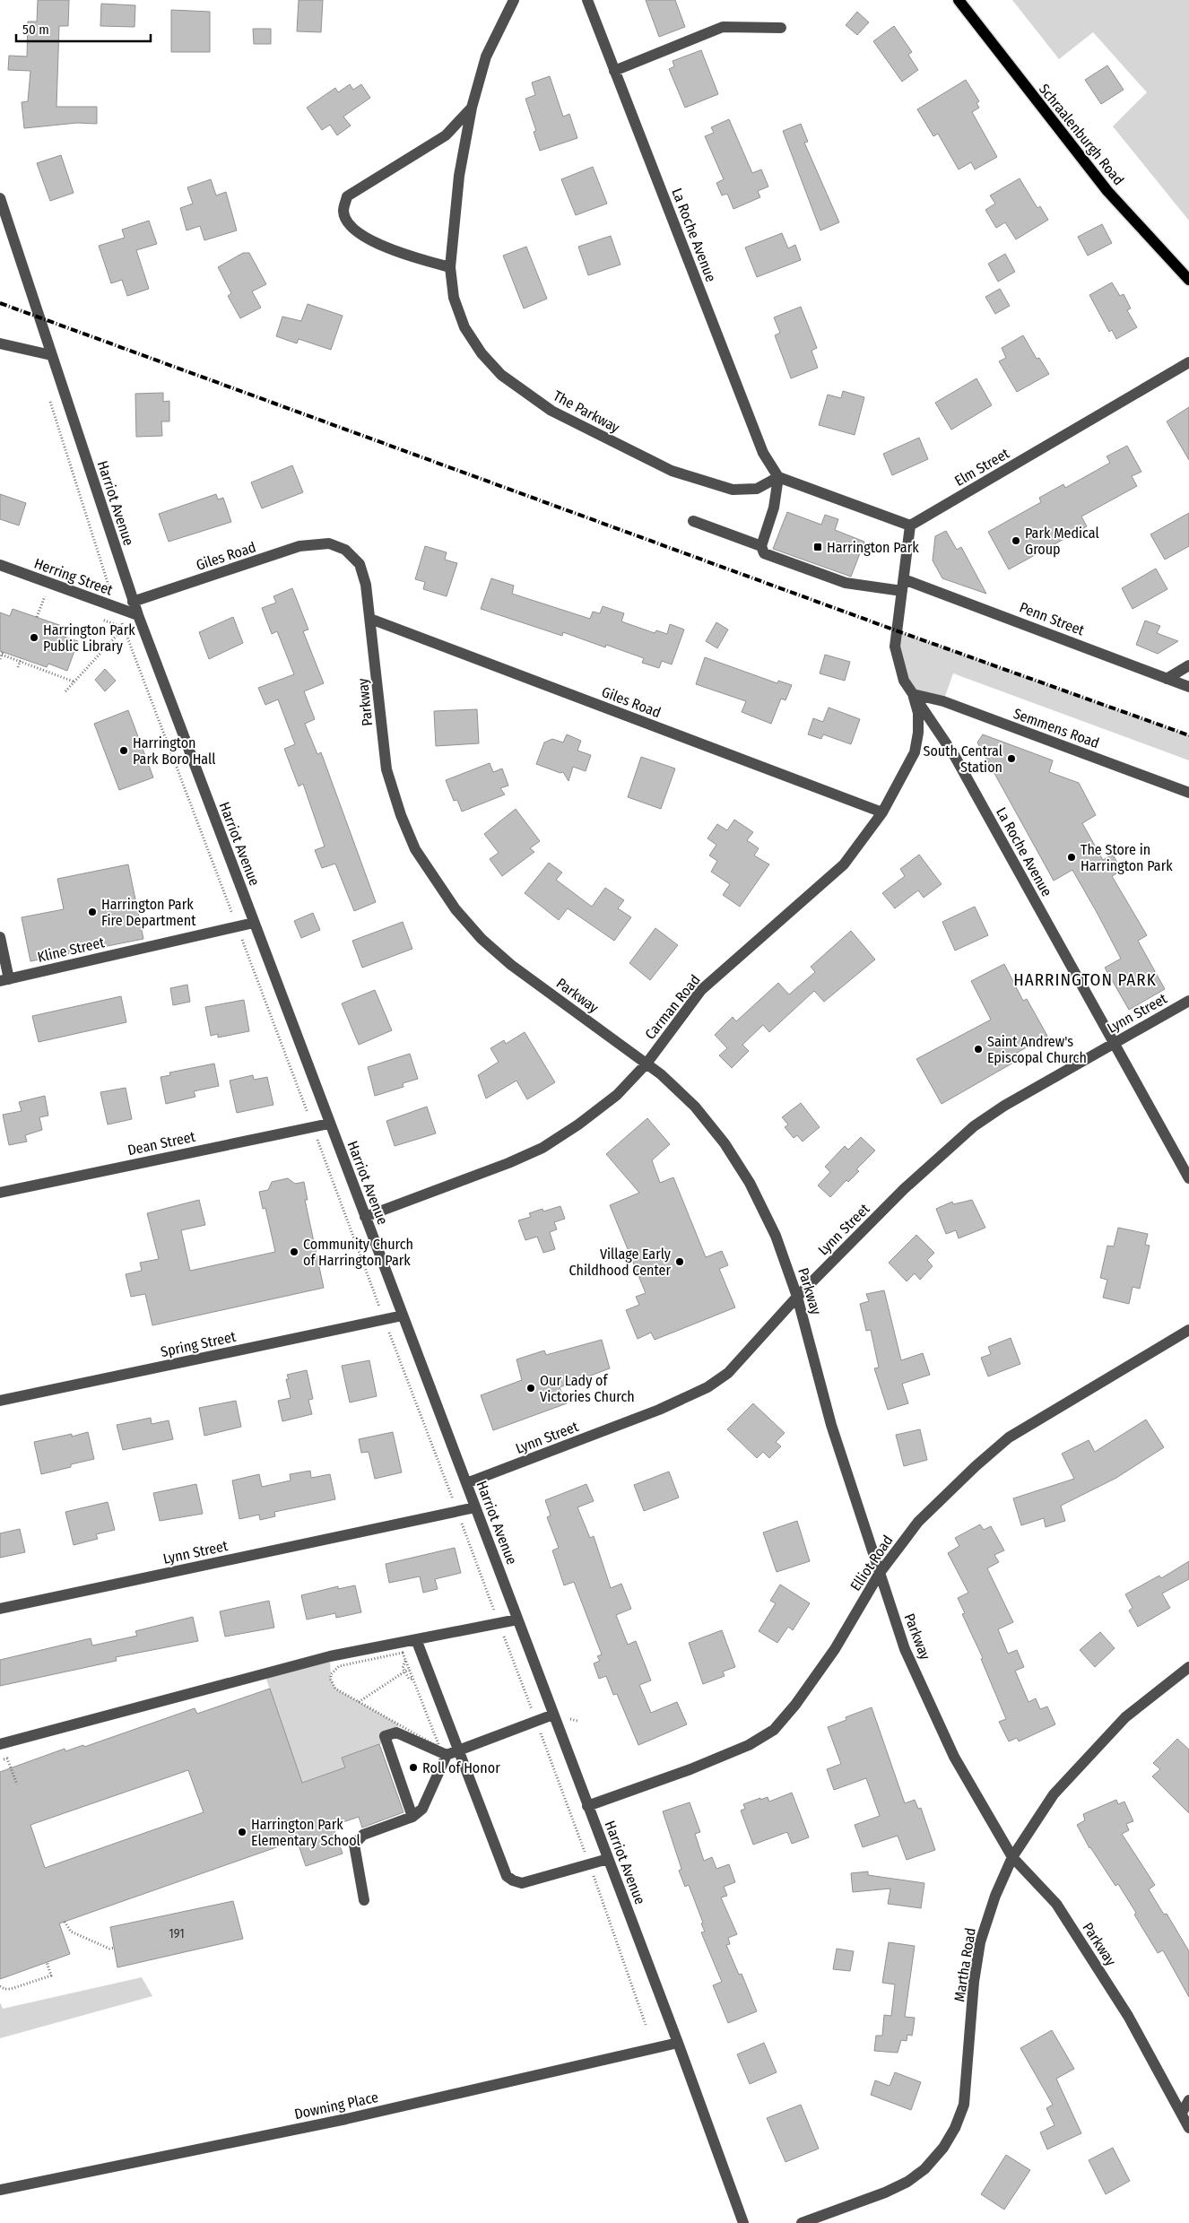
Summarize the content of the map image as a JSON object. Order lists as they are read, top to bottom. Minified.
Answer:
{"streets":{"main road":["Schraalenburgh Road"],"street":["La Roche Avenue","The Parkway","Elm Street","Harriot Avenue","Giles Road","Herring Street","Penn Street","Parkway","Semmens Road","Kline Street","Carman Road","Lynn Street","Dean Street","Spring Street","Elliot Road","Martha Road","Downing Place"]},"crossings":[["La Roche Avenue","The Parkway"],["La Roche Avenue","Elm Street"],["La Roche Avenue","Penn Street"],["La Roche Avenue","Semmens Road"],["La Roche Avenue","Carman Road"],["La Roche Avenue","Lynn Street"],["Harriot Avenue","Giles Road"],["Harriot Avenue","Herring Street"],["Harriot Avenue","Kline Street"],["Harriot Avenue","Carman Road"],["Harriot Avenue","Lynn Street"],["Harriot Avenue","Dean Street"],["Harriot Avenue","Spring Street"],["Harriot Avenue","Elliot Road"],["Harriot Avenue","Downing Place"],["Giles Road","Parkway"],["Giles Road","Carman Road"],["Parkway","Carman Road"],["Parkway","Lynn Street"],["Parkway","Elliot Road"],["Parkway","Martha Road"],["Semmens Road","Carman Road"]],"districts":["HARRINGTON PARK"],"places":{"other":["Park Medical Group","Harrington Park Public Library","Harrington Park Boro Hall","South Central Station","The Store in Harrington Park","Harrington Park Fire Department","Saint Andrew's Episcopal Church","Community Church of Harrington Park","Village Early Childhood Center","Our Lady of Victories Church","Roll of Honor","Harrington Park Elementary School"],"transit":["Harrington Park"]},"house_numbers":["191"],"scale_bar":"50 m"}
